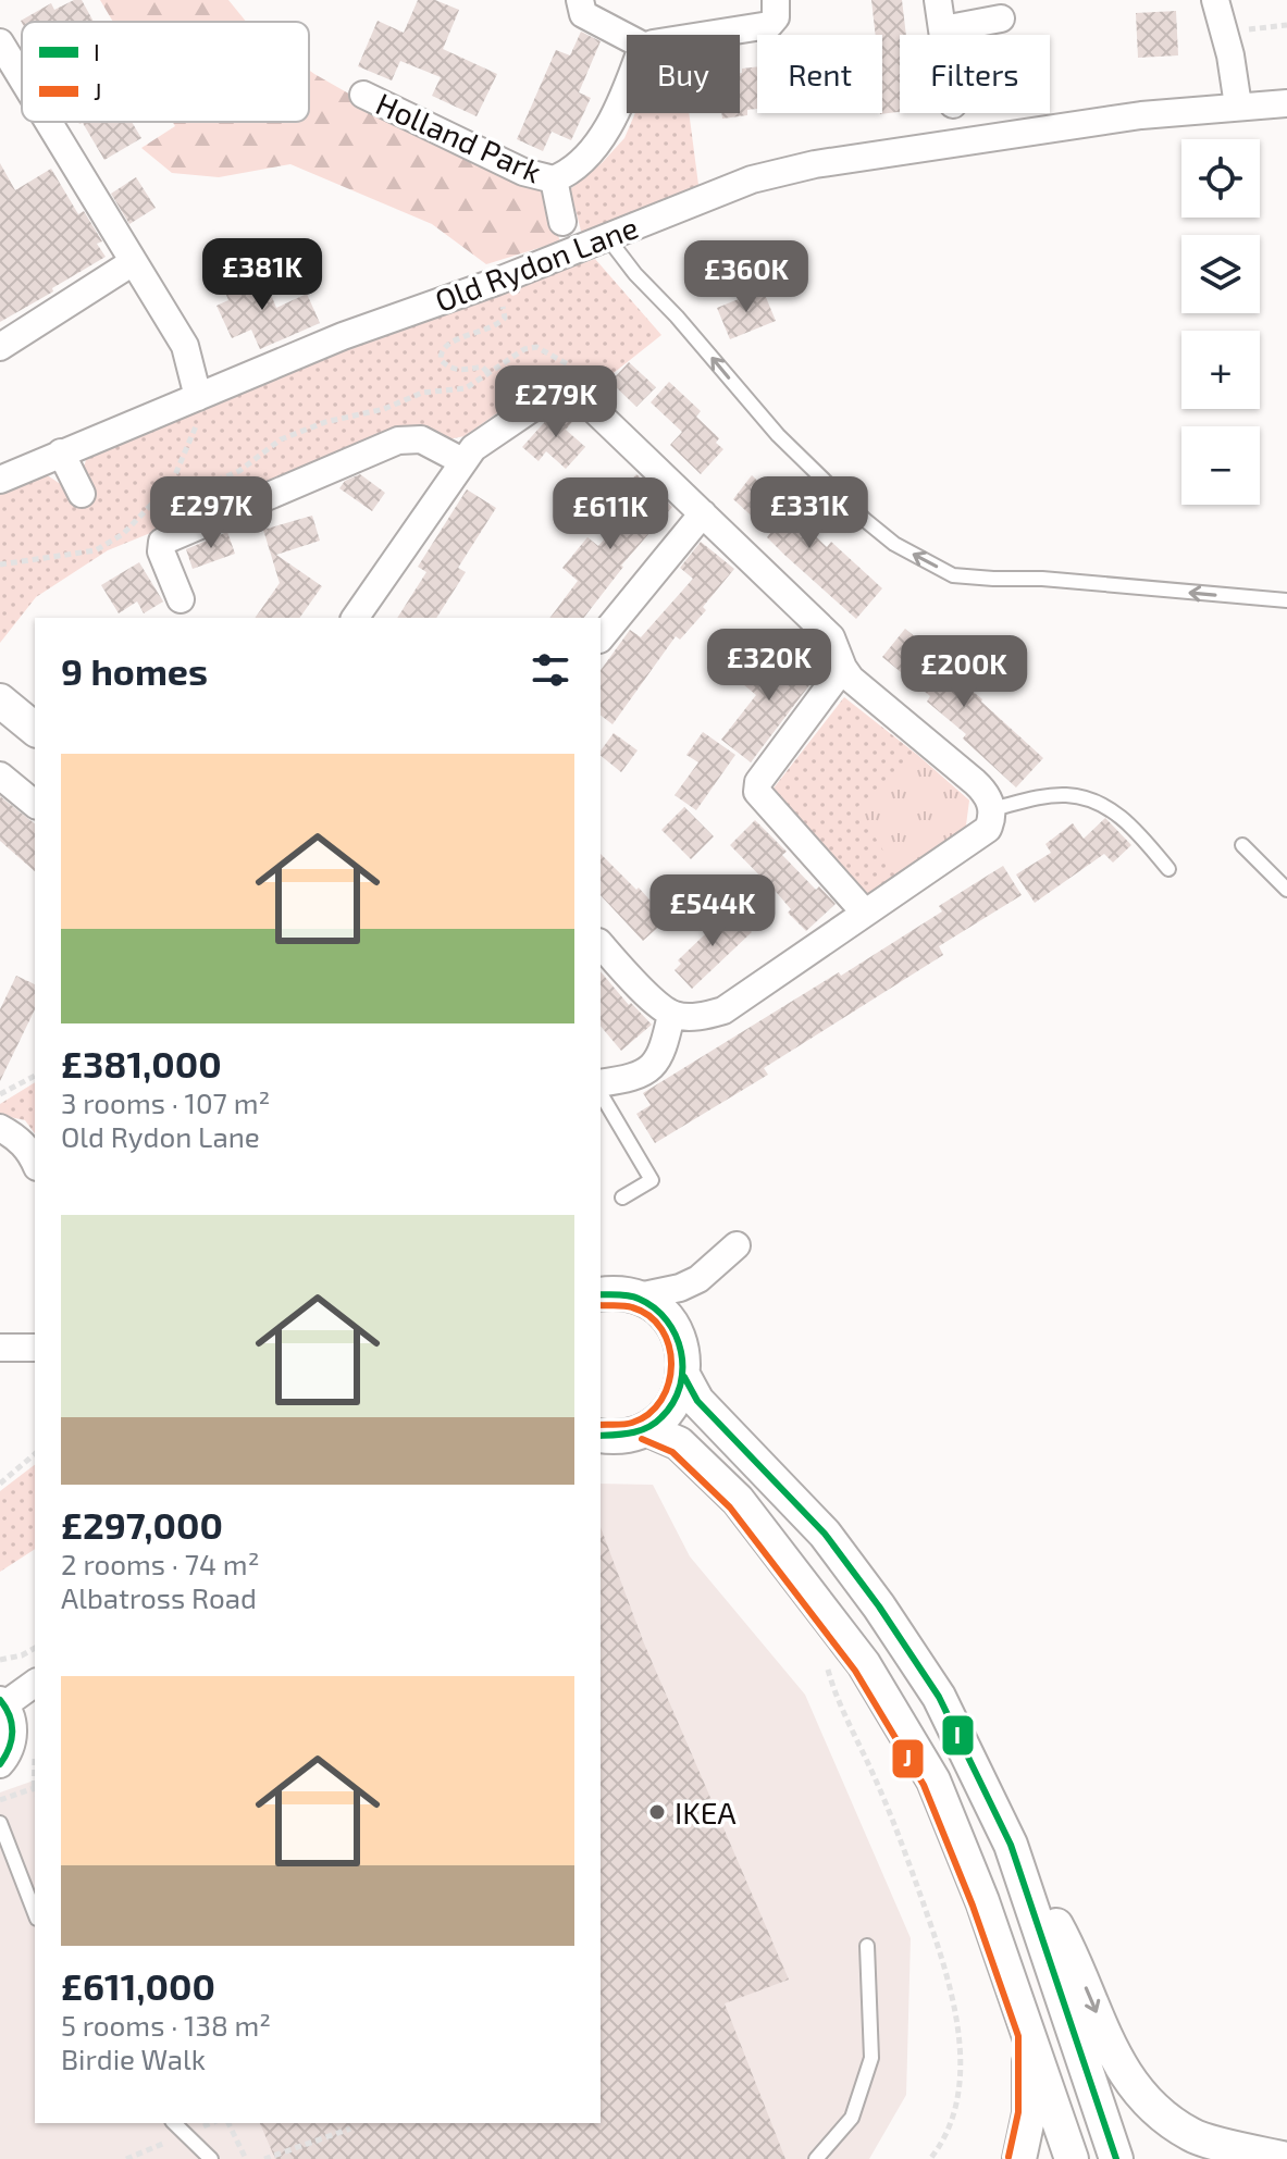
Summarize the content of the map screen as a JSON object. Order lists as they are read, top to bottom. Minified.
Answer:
{"streets":{"street":["Holland Park","Old Rydon Lane"]},"places":["IKEA"],"lines":["transit line I","transit line J"],"legend":["I","J"],"page":{"chip":["Buy","Rent","Filters"],"map_buttons":["+","−"],"price":["£381K","£360K","£279K","£297K","£331K","£611K","£320K","£200K","£544K"],"heading":"9 homes","list":[{"name":"£381,000","note":"3 rooms · 107 m² · Old Rydon Lane"},{"name":"£297,000","note":"2 rooms · 74 m² · Albatross Road"},{"name":"£611,000","note":"5 rooms · 138 m² · Birdie Walk"}]}}
